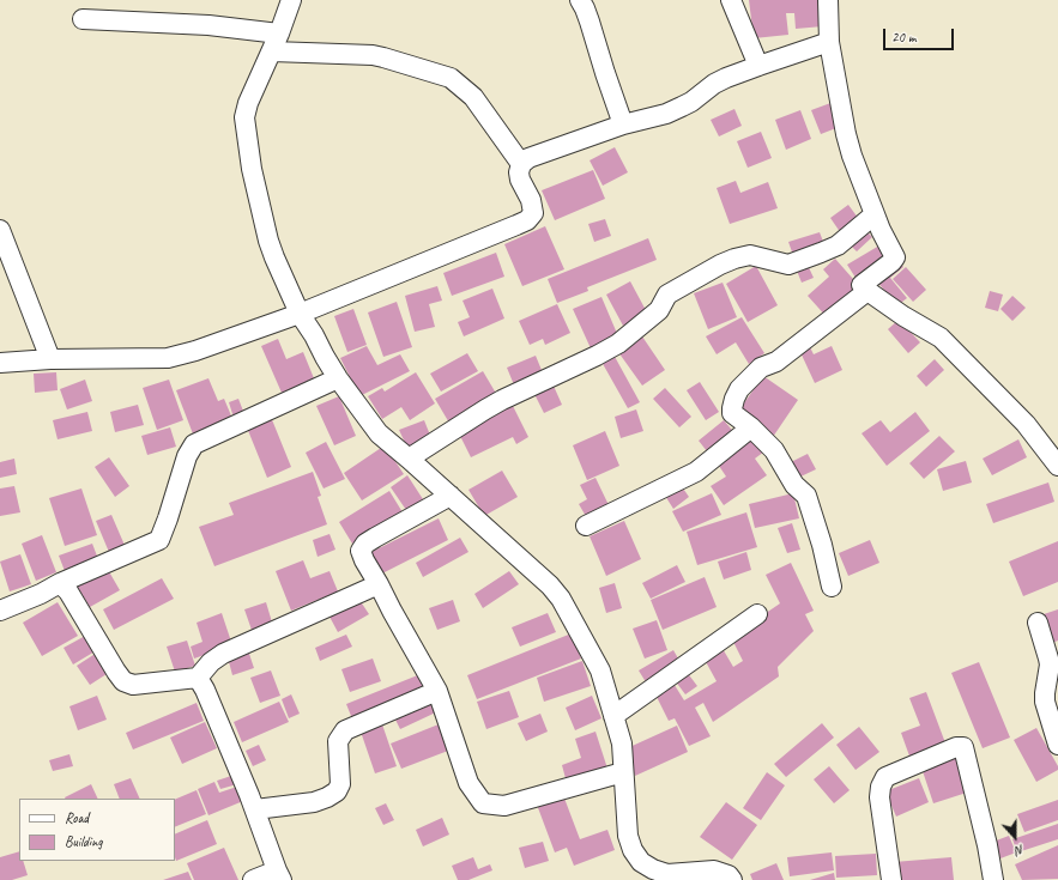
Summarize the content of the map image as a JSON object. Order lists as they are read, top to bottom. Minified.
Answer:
{"legend":["Road","Building"],"scale_bar":"20 m","north":"bottom"}
